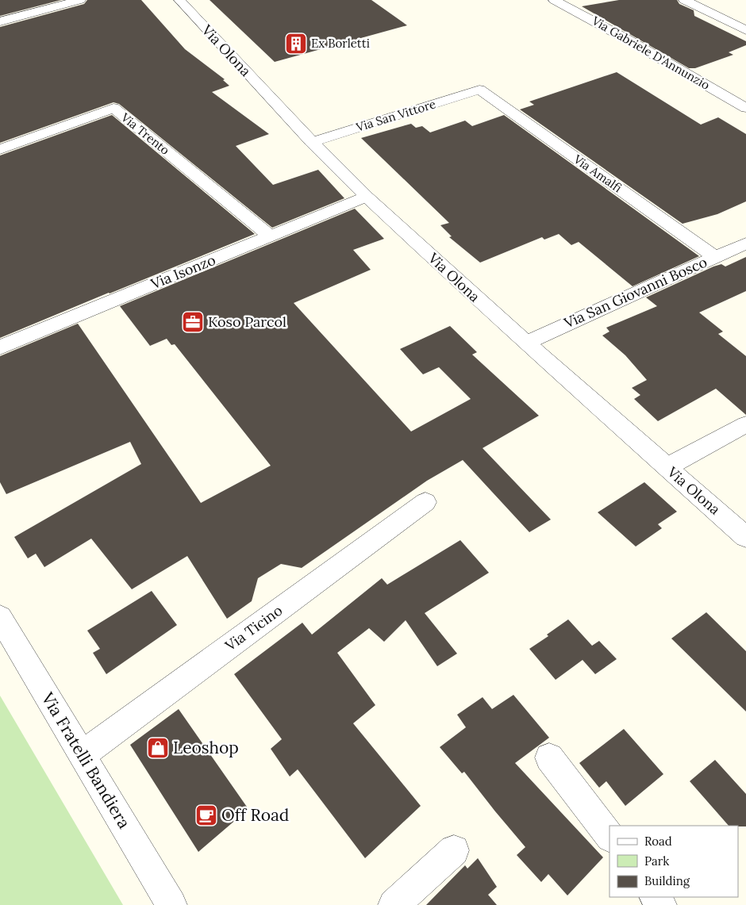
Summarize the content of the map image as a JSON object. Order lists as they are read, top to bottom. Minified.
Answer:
{"streets":{"street":["Via Olona","Via Gabriele D'Annunzio","Via San Vittore","Via Trento","Via Amalfi","Via Isonzo","Via San Giovanni Bosco","Via Ticino","Via Fratelli Bandiera"]},"crossings":[["Via Olona","Via San Vittore"],["Via Olona","Via Isonzo"],["Via Olona","Via San Giovanni Bosco"],["Via San Vittore","Via Amalfi"],["Via Trento","Via Isonzo"],["Via Amalfi","Via San Giovanni Bosco"],["Via Ticino","Via Fratelli Bandiera"]],"places":{"building":["Ex Borletti"],"office":["Koso Parcol"],"shop":["Leoshop"],"cafe":["Off Road"]},"legend":["Road","Park","Building"]}
